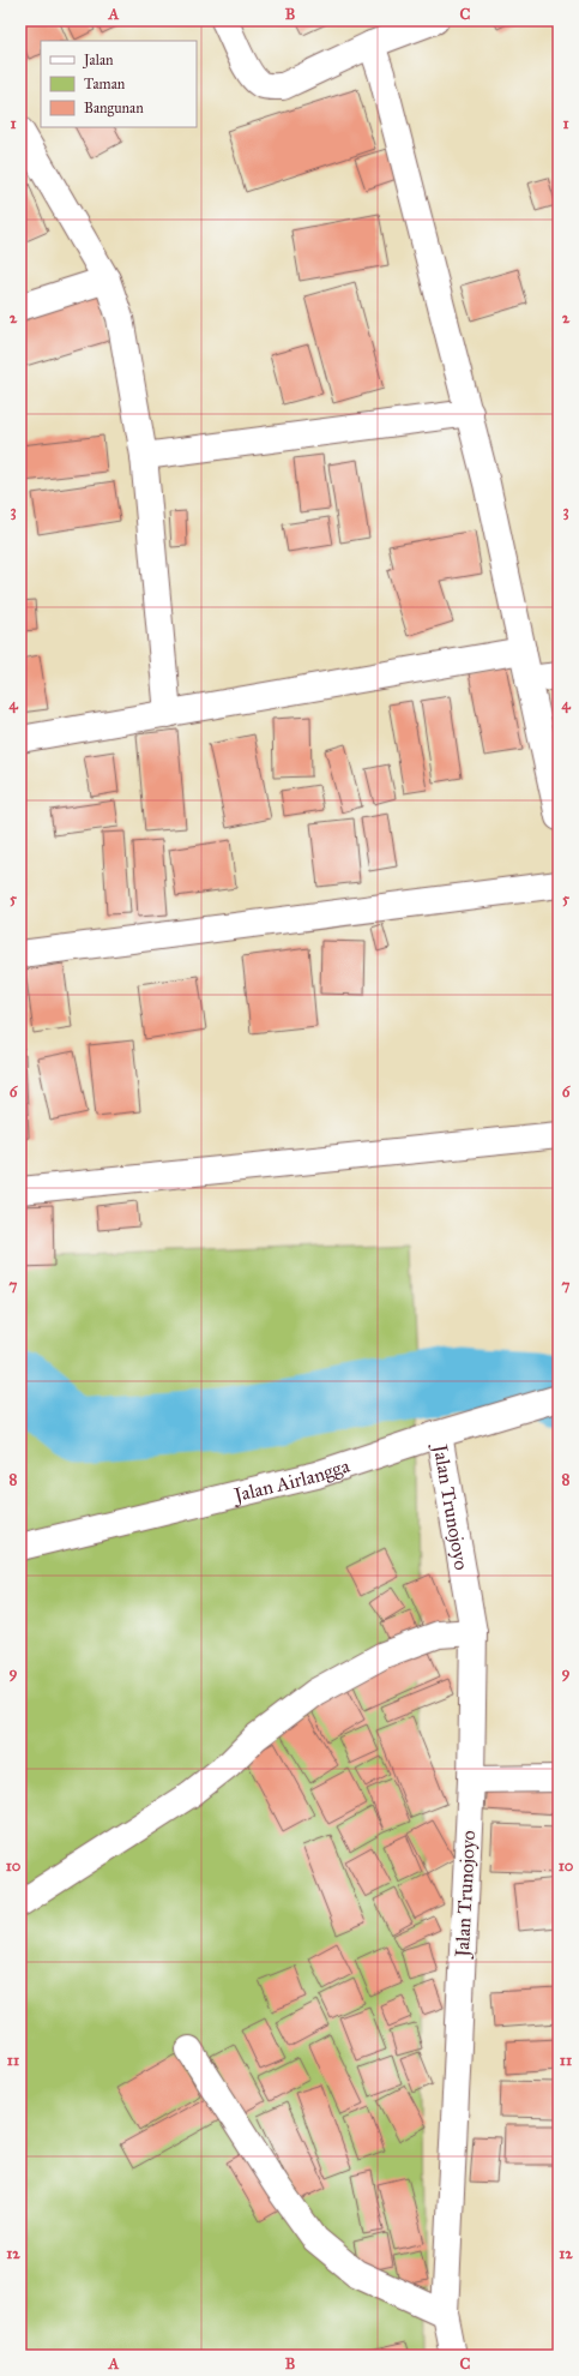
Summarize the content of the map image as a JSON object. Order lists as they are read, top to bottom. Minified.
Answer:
{"streets":{"street":["Jalan Airlangga","Jalan Trunojoyo"]},"crossings":[["Jalan Airlangga","Jalan Trunojoyo"]],"legend":["Jalan","Taman","Bangunan"],"grid":{"columns":["A","B","C"],"rows":["1","2","3","4","5","6","7","8","9","10","11","12"]}}
